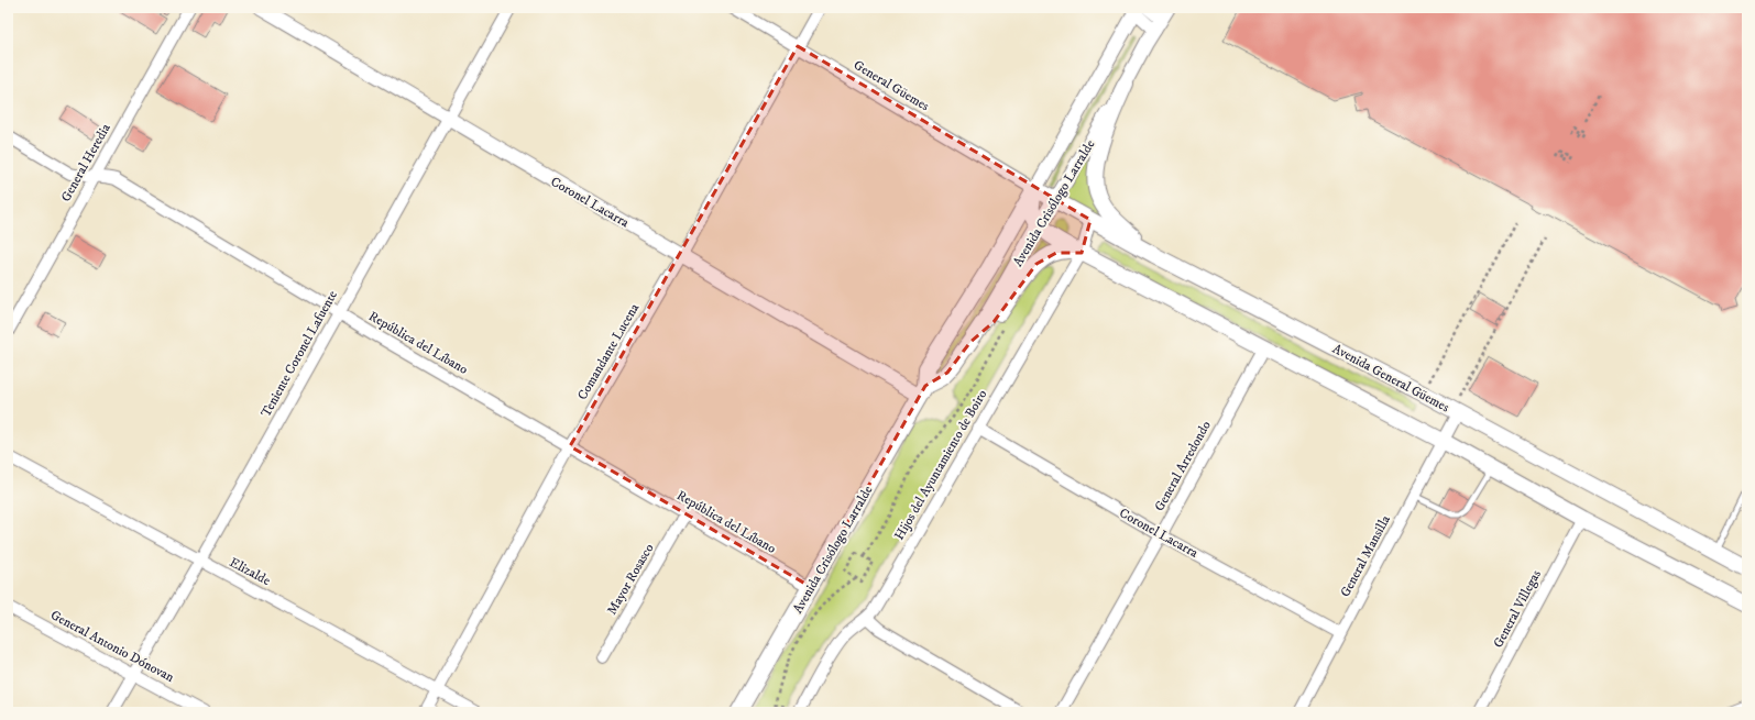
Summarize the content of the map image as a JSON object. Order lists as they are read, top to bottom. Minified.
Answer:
{"streets":{"main road":["Avenida Crisólogo Larralde","Avenida General Güemes"],"street":["General Güemes","General Heredia","Coronel Lacarra","República del Líbano","Comandante Lucena","Teniente Coronel Lafuente","Hijos del Ayuntamiento de Boiro","General Arredondo","General Mansilla","Elizalde","Mayor Rosasco","General Villegas","General Antonio Dónovan"]},"crossings":[["General Güemes","Avenida Crisólogo Larralde"],["General Güemes","Comandante Lucena"],["General Güemes","Avenida General Güemes"],["General Heredia","República del Líbano"],["Coronel Lacarra","Avenida Crisólogo Larralde"],["Coronel Lacarra","Comandante Lucena"],["Coronel Lacarra","Teniente Coronel Lafuente"],["Coronel Lacarra","Hijos del Ayuntamiento de Boiro"],["Coronel Lacarra","General Arredondo"],["Coronel Lacarra","General Mansilla"],["Avenida Crisólogo Larralde","República del Líbano"],["Avenida Crisólogo Larralde","Avenida General Güemes"],["República del Líbano","Comandante Lucena"],["República del Líbano","Teniente Coronel Lafuente"],["República del Líbano","Mayor Rosasco"],["Comandante Lucena","Elizalde"],["Teniente Coronel Lafuente","Elizalde"],["Teniente Coronel Lafuente","General Antonio Dónovan"],["Avenida General Güemes","Hijos del Ayuntamiento de Boiro"],["Avenida General Güemes","General Mansilla"]]}
